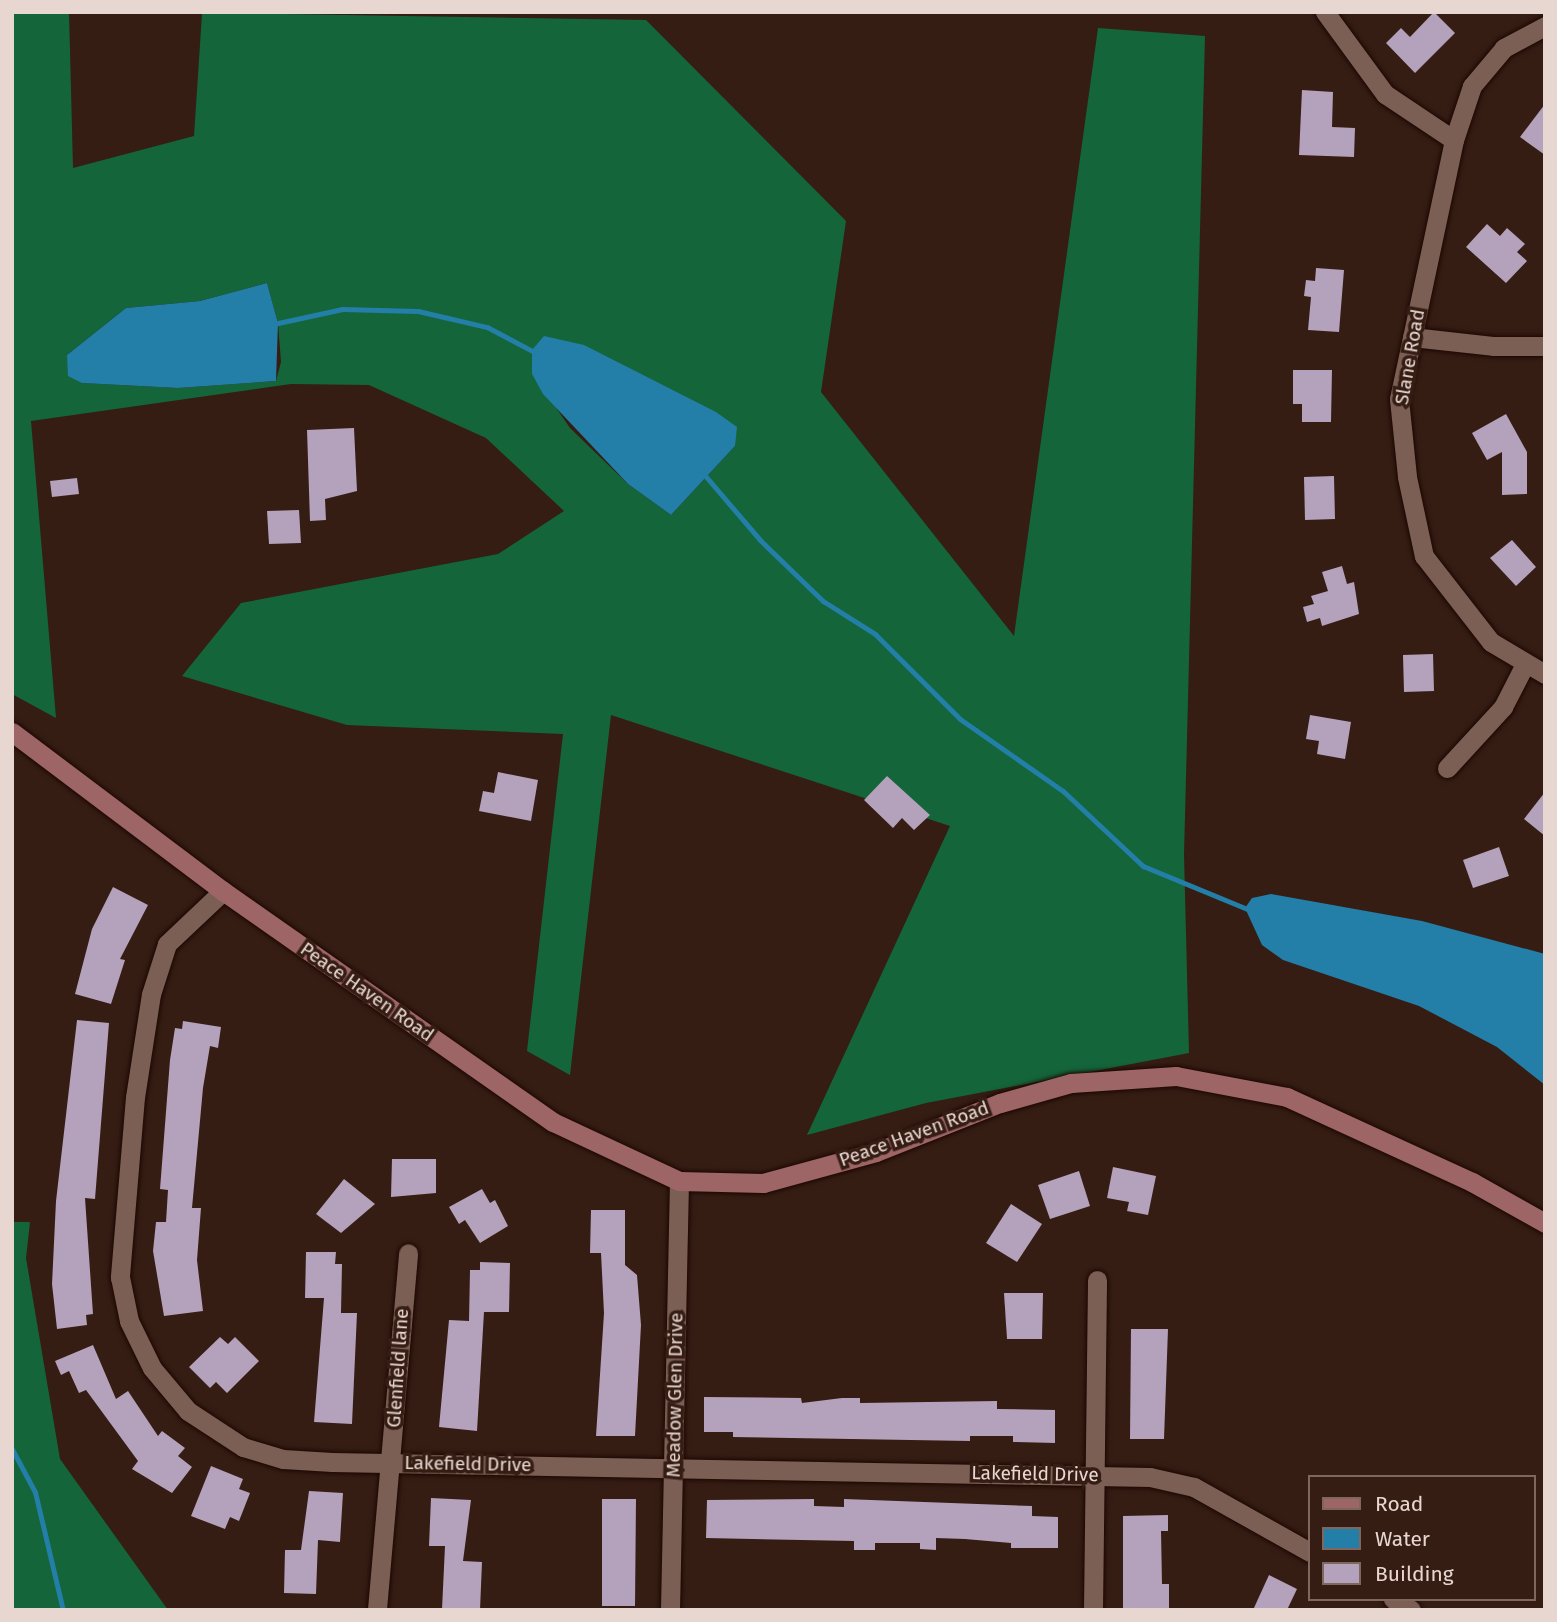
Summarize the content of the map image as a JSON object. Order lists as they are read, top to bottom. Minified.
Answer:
{"streets":{"main road":["Peace Haven Road"],"street":["Slane Road","Glenfield lane","Meadow Glen Drive","Lakefield Drive"]},"crossings":[["Peace Haven Road","Meadow Glen Drive"],["Peace Haven Road","Lakefield Drive"],["Glenfield lane","Lakefield Drive"],["Meadow Glen Drive","Lakefield Drive"]],"legend":["Road","Water","Building"]}
